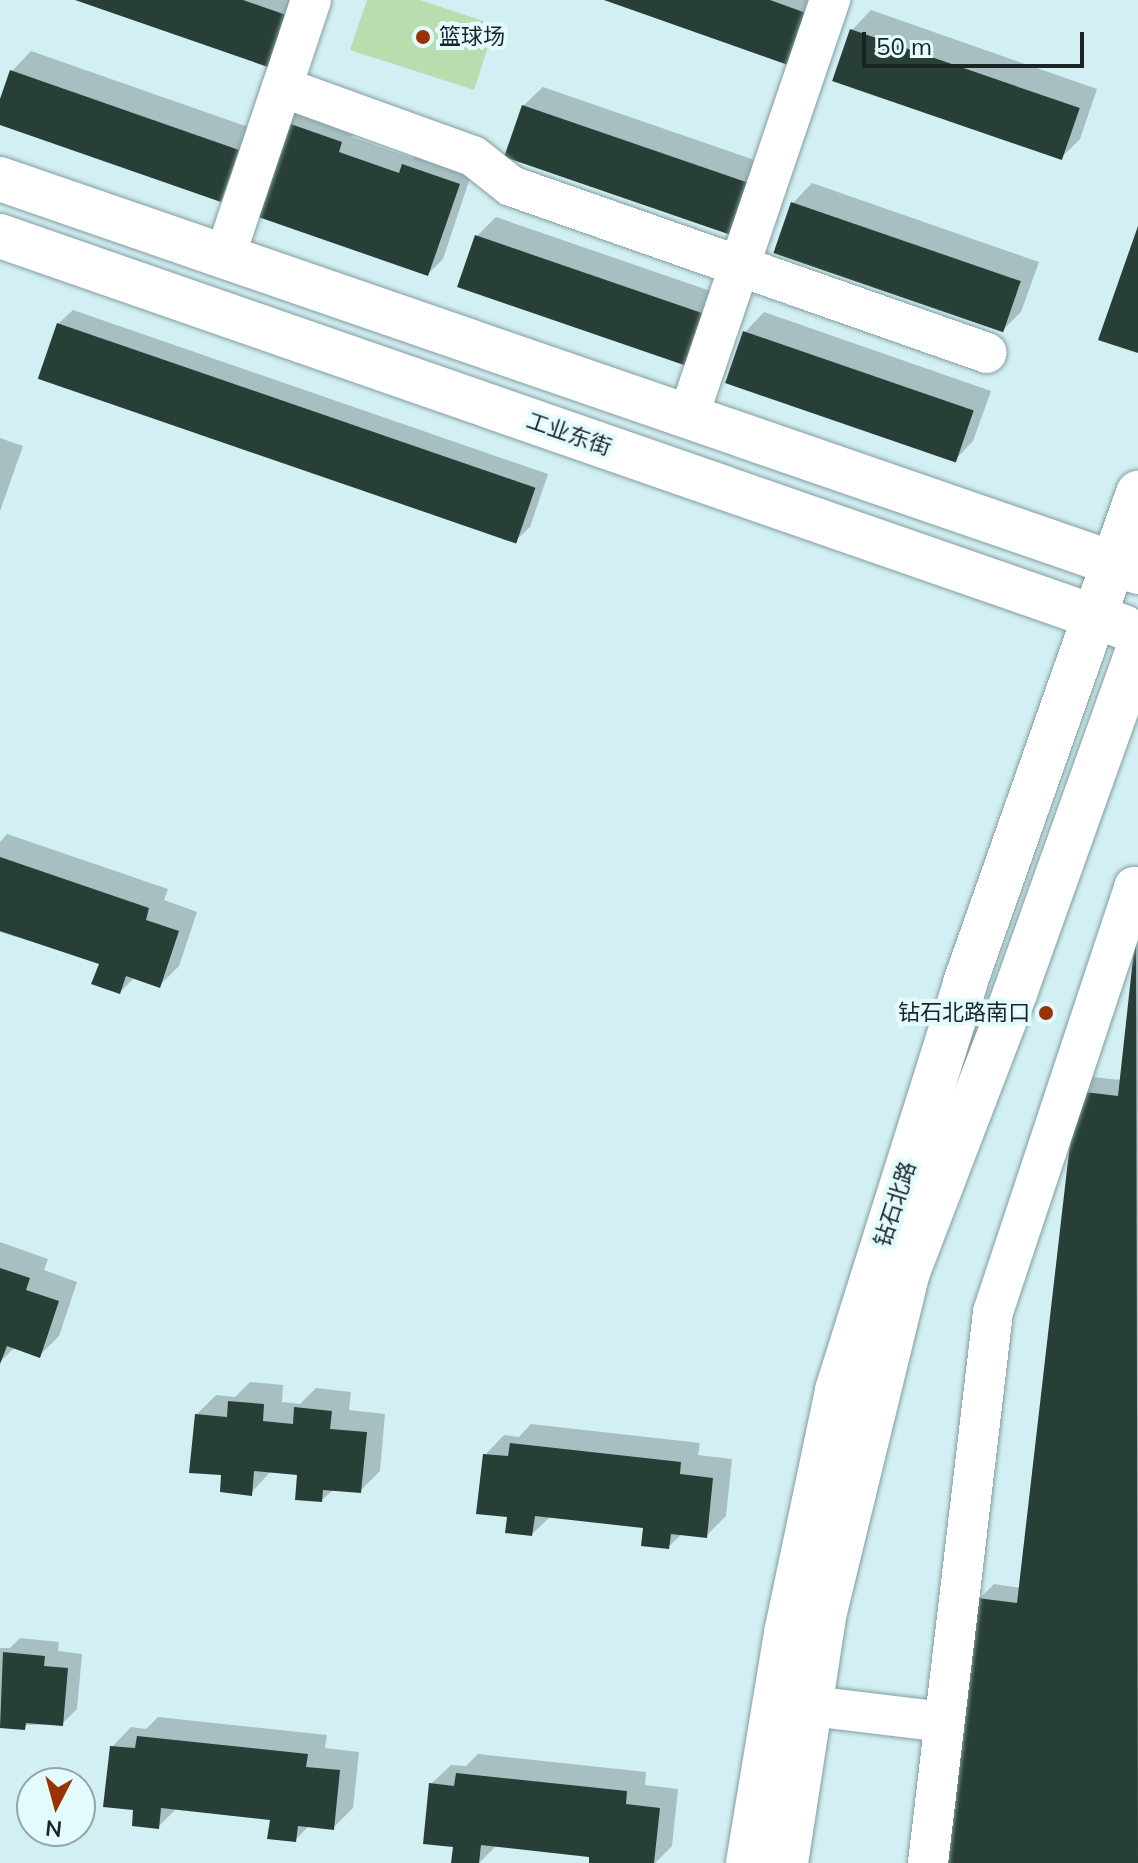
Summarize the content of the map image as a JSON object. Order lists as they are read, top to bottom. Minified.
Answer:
{"streets":{"main road":["工业东街","钻石北路"]},"crossings":[["工业东街","钻石北路"]],"places":["篮球场","钻石北路南口"],"scale_bar":"50 m","north":"bottom"}
